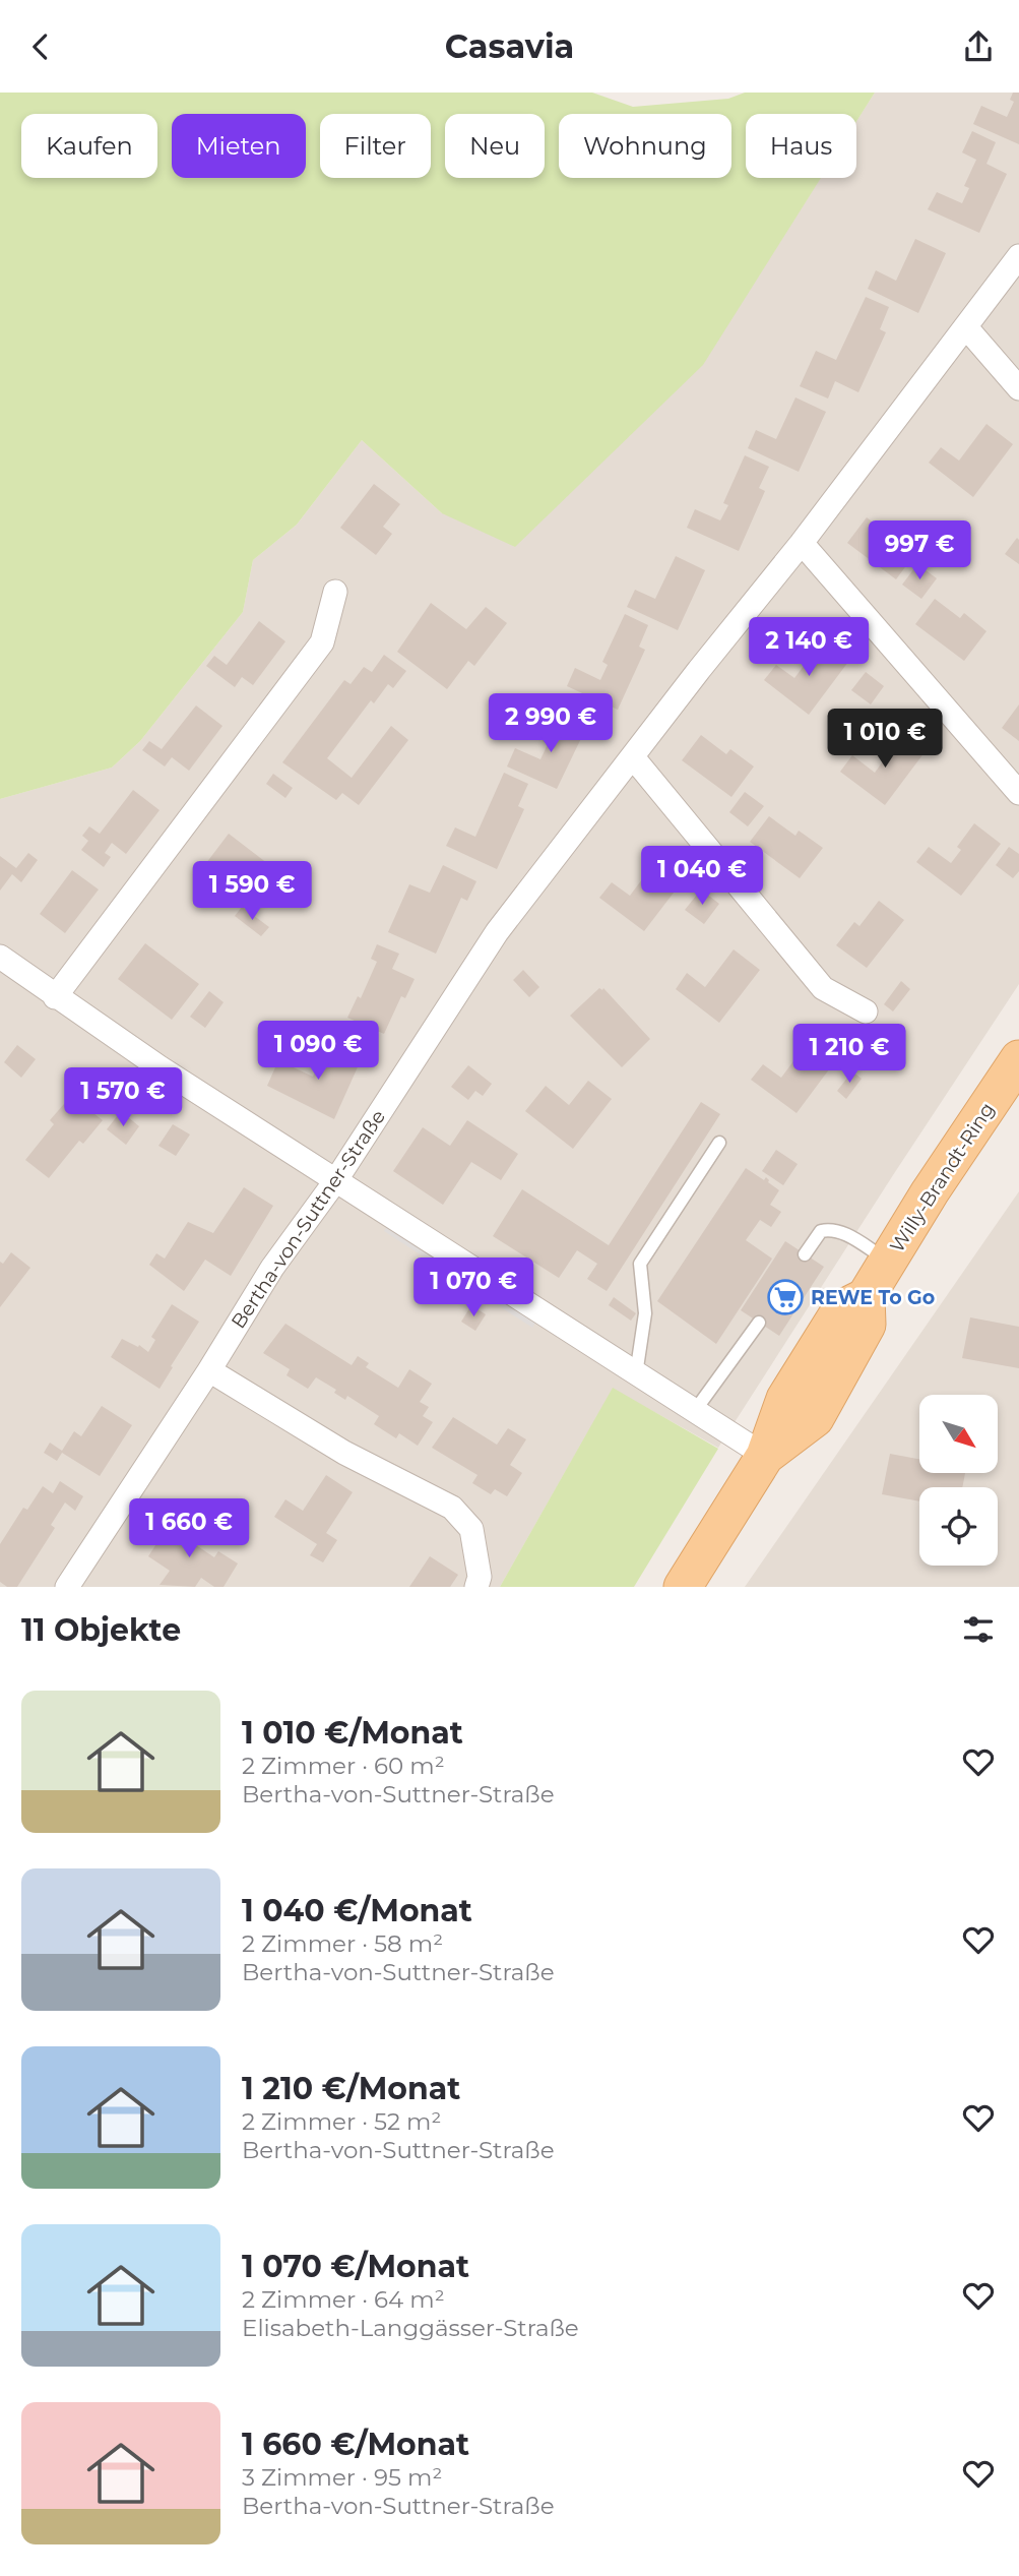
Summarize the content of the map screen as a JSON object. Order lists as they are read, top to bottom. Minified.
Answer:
{"streets":{"main road":["Willy-Brandt-Ring"],"street":["Bertha-von-Suttner-Straße"]},"places":{"supermarket":["REWE To Go"]},"north":"bottom right","page":{"header":"Casavia","chip":["Kaufen","Mieten","Filter","Neu","Wohnung","Haus"],"price":["997 €","2 140 €","2 990 €","1 010 €","1 040 €","1 590 €","1 090 €","1 210 €","1 570 €","1 070 €","1 660 €"],"heading":"11 Objekte","list":[{"name":"1 010 €/Monat","note":"2 Zimmer · 60 m² · Bertha-von-Suttner-Straße"},{"name":"1 040 €/Monat","note":"2 Zimmer · 58 m² · Bertha-von-Suttner-Straße"},{"name":"1 210 €/Monat","note":"2 Zimmer · 52 m² · Bertha-von-Suttner-Straße"},{"name":"1 070 €/Monat","note":"2 Zimmer · 64 m² · Elisabeth-Langgässer-Straße"},{"name":"1 660 €/Monat","note":"3 Zimmer · 95 m² · Bertha-von-Suttner-Straße"}]}}
